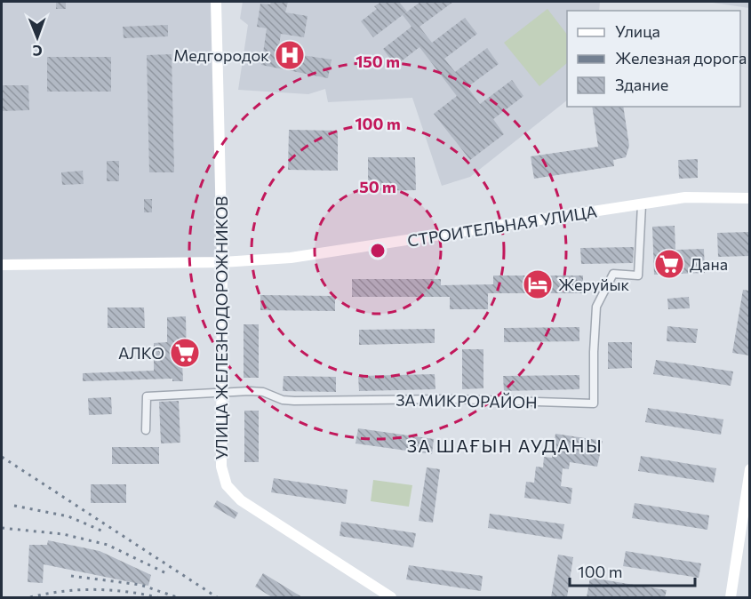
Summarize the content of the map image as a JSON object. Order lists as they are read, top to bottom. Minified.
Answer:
{"streets":{"street":["СТРОИТЕЛЬНАЯ УЛИЦА","УЛИЦА ЖЕЛЕЗНОДОРОЖНИКОВ","3А МИКРОРАЙОН"]},"crossings":[["СТРОИТЕЛЬНАЯ УЛИЦА","УЛИЦА ЖЕЛЕЗНОДОРОЖНИКОВ"],["СТРОИТЕЛЬНАЯ УЛИЦА","3А МИКРОРАЙОН"],["УЛИЦА ЖЕЛЕЗНОДОРОЖНИКОВ","3А МИКРОРАЙОН"]],"districts":["3А ШАҒЫН АУДАНЫ"],"places":{"hospital":["Медгородок"],"supermarket":["Дана","АЛКО"],"hotel":["Жеруйык"]},"legend":["Улица","Железная дорога","Здание"],"scale_bar":"100 m","north":"bottom","rings":["150 m","100 m","50 m"]}
